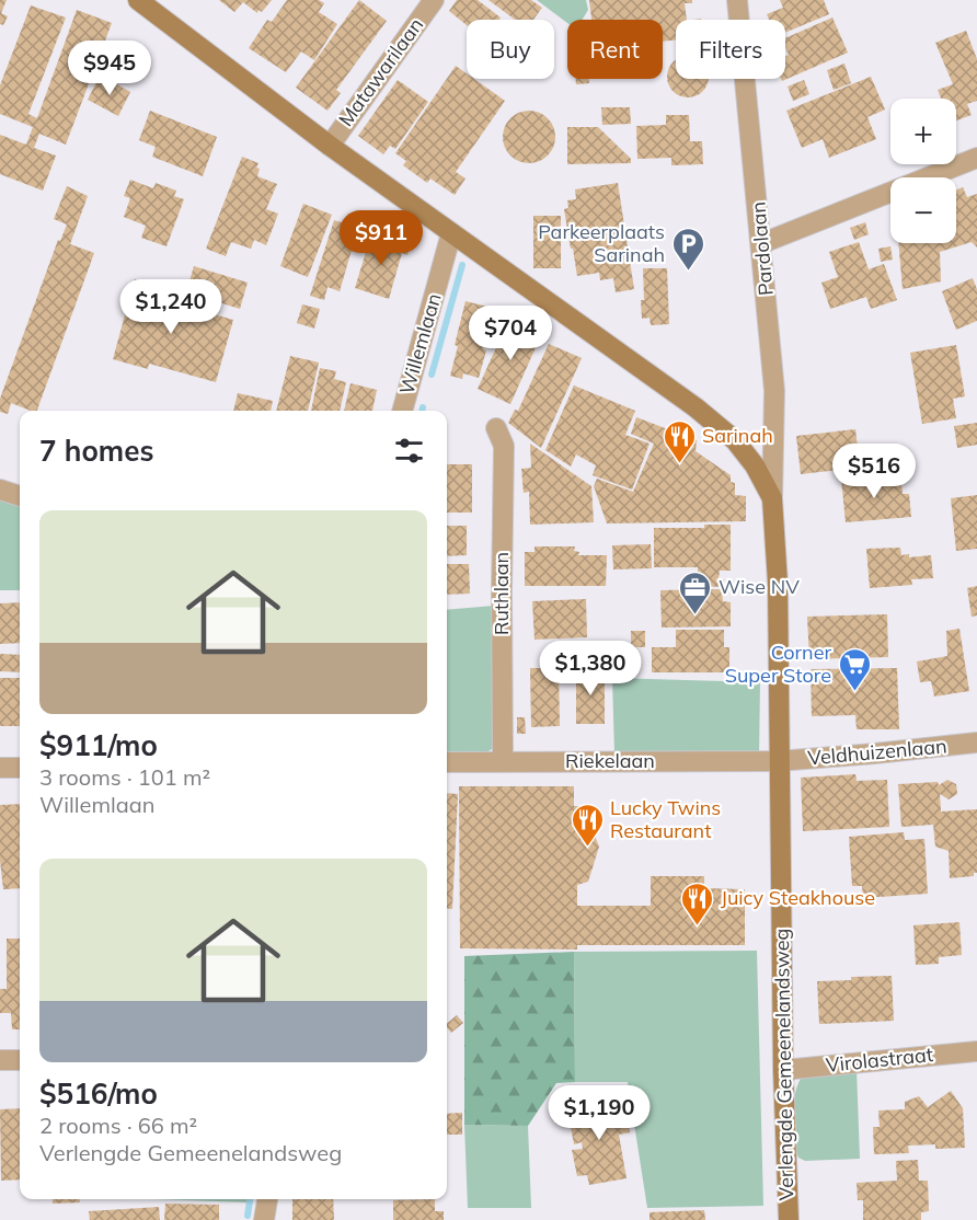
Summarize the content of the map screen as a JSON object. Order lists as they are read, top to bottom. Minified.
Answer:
{"streets":{"street":["Matawarilaan","Pardolaan","Willemlaan","Ruthlaan","Veldhuizenlaan","Riekelaan","Virolastraat","Verlengde Gemeenelandsweg"]},"crossings":[["Matawarilaan","Verlengde Gemeenelandsweg"],["Pardolaan","Verlengde Gemeenelandsweg"],["Willemlaan","Verlengde Gemeenelandsweg"],["Ruthlaan","Riekelaan"],["Veldhuizenlaan","Riekelaan"],["Veldhuizenlaan","Verlengde Gemeenelandsweg"],["Riekelaan","Verlengde Gemeenelandsweg"],["Virolastraat","Verlengde Gemeenelandsweg"]],"places":{"parking":["Parkeerplaats Sarinah"],"restaurant":["Sarinah","Lucky Twins Restaurant","Juicy Steakhouse"],"office":["Wise NV"],"supermarket":["Corner Super Store"]},"page":{"chip":["Buy","Rent","Filters"],"price":["$945","$911","$1,240","$704","$516","$1,380","$1,190"],"map_buttons":["+","−"],"heading":"7 homes","list":[{"name":"$911/mo","note":"3 rooms · 101 m² · Willemlaan"},{"name":"$516/mo","note":"2 rooms · 66 m² · Verlengde Gemeenelandsweg"}]}}
